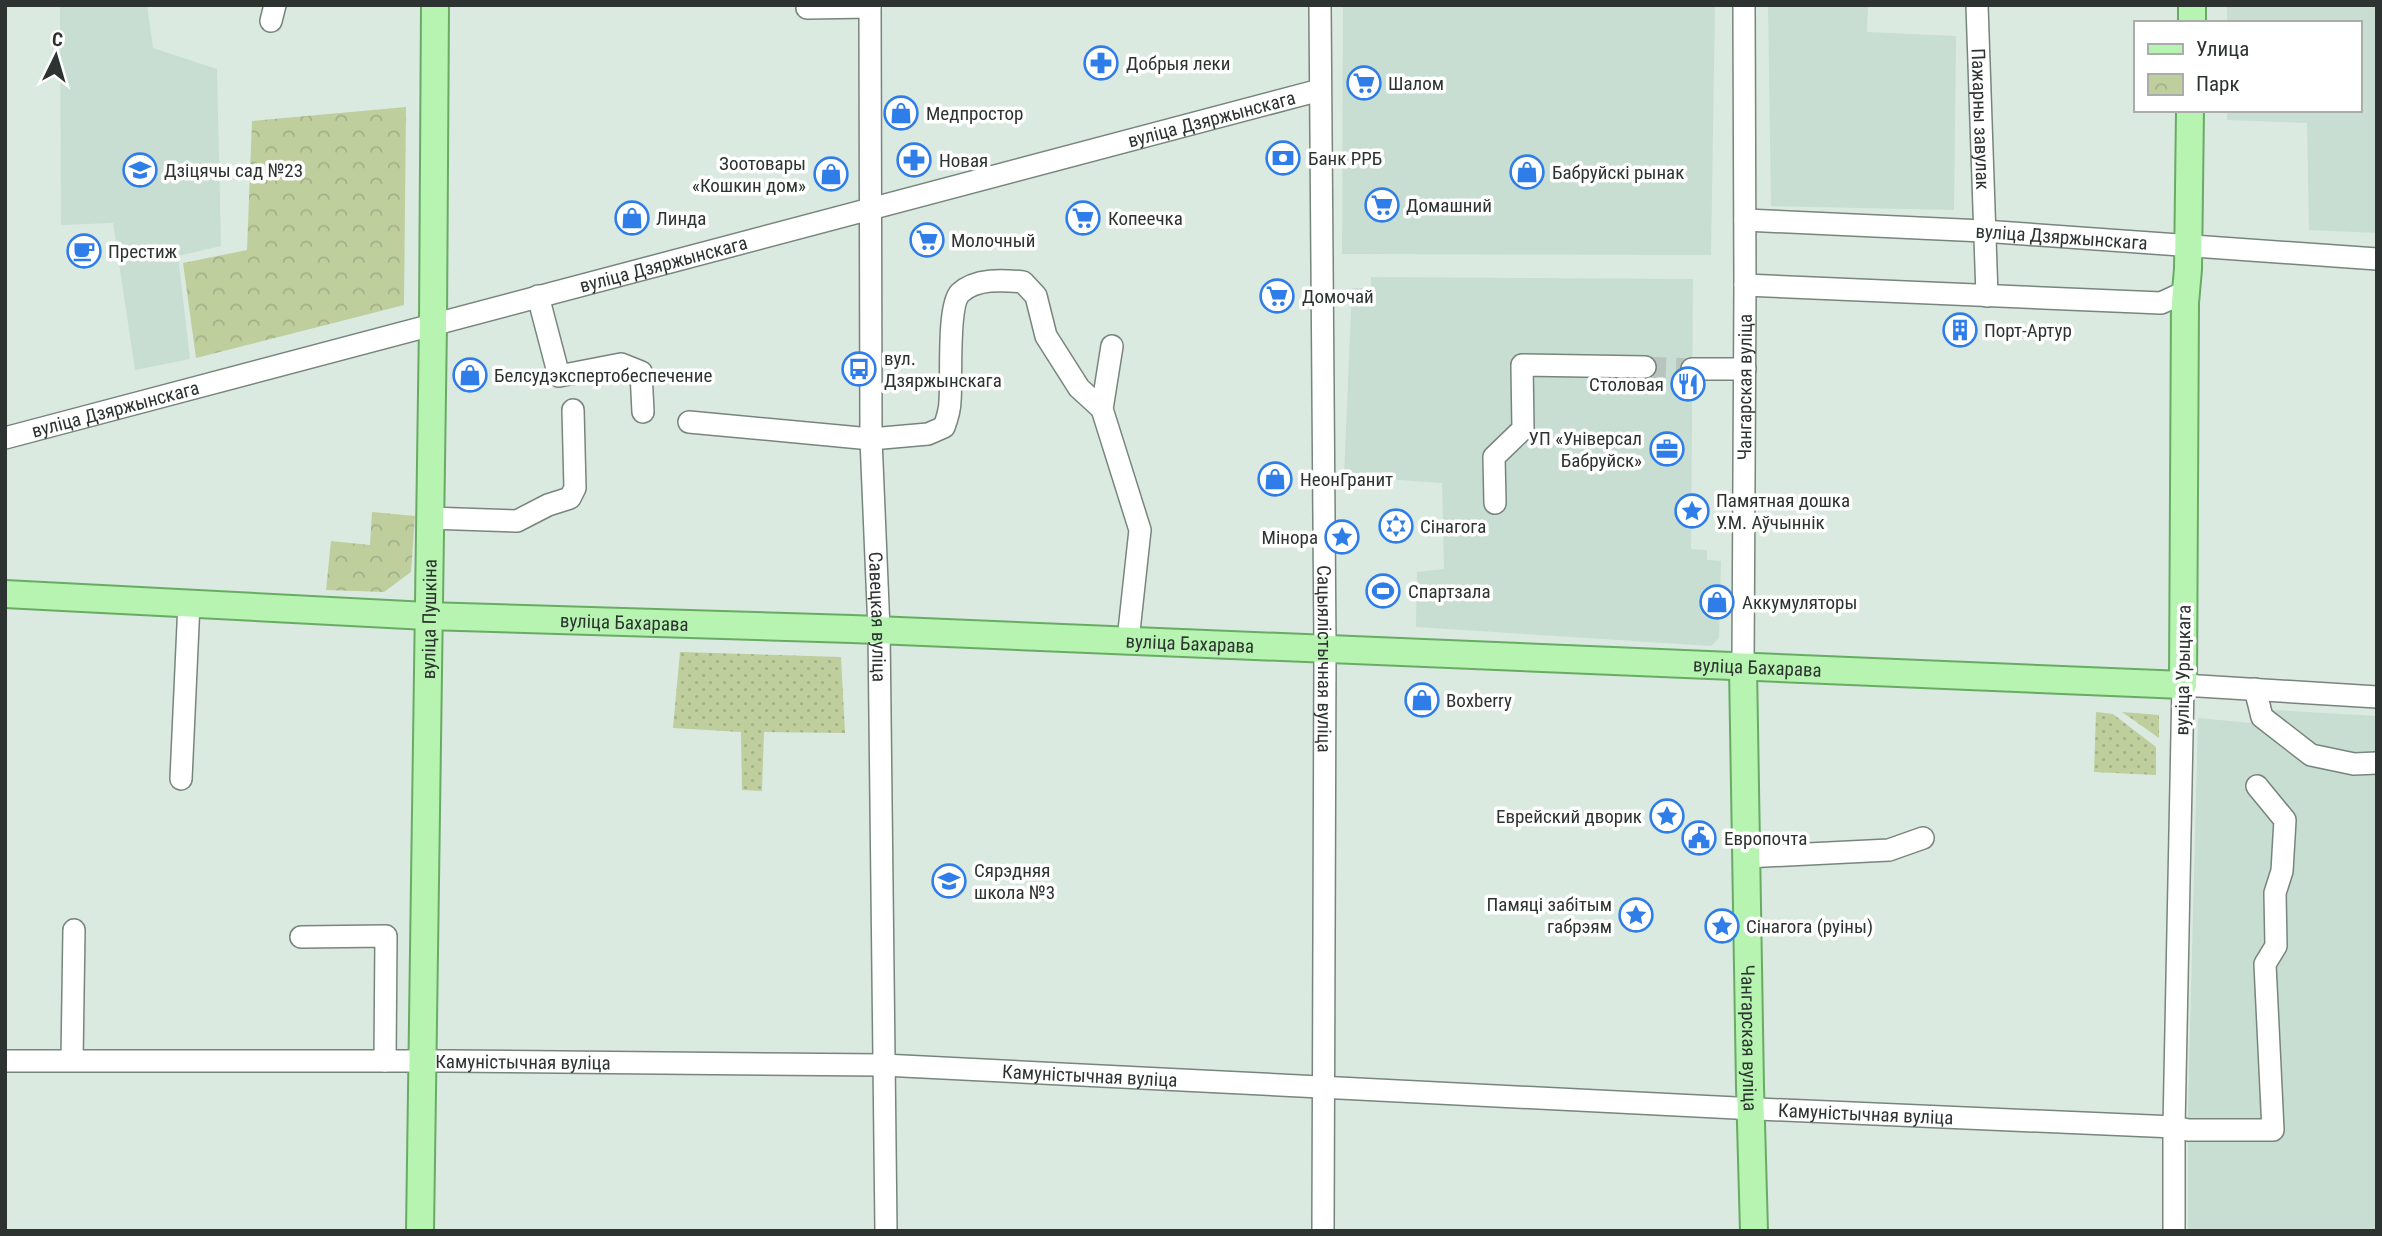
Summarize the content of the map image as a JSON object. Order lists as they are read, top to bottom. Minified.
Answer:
{"streets":{"main road":["Чангарская вуліца","вуліца Пушкіна","вуліца Бахарава","вуліца Урыцкага"],"street":["Пажарны завулак","вуліца Дзяржынскага","Савецкая вуліца","Сацыялістычная вуліца","Камуністычная вуліца"]},"crossings":[["Пажарны завулак","вуліца Дзяржынскага"],["вуліца Дзяржынскага","Чангарская вуліца"],["вуліца Дзяржынскага","вуліца Пушкіна"],["вуліца Дзяржынскага","Савецкая вуліца"],["вуліца Дзяржынскага","Сацыялістычная вуліца"],["вуліца Дзяржынскага","вуліца Урыцкага"],["Чангарская вуліца","вуліца Бахарава"],["Чангарская вуліца","Камуністычная вуліца"],["вуліца Пушкіна","вуліца Бахарава"],["вуліца Пушкіна","Камуністычная вуліца"],["Савецкая вуліца","вуліца Бахарава"],["Савецкая вуліца","Камуністычная вуліца"],["вуліца Бахарава","Сацыялістычная вуліца"],["вуліца Бахарава","вуліца Урыцкага"],["Сацыялістычная вуліца","Камуністычная вуліца"],["вуліца Урыцкага","Камуністычная вуліца"]],"places":{"pharmacy":["Добрыя леки","Новая"],"supermarket":["Шалом","Домашний","Копеечка","Молочный","Домочай"],"shop":["Медпростор","Бабруйскі рынак","Зоотовары «Кошкин дом»","Линда","Белсудэкспертобеспечение","НеонГранит","Аккумуляторы","Boxberry"],"bank":["Банк РРБ"],"school or university":["Дзіцячы сад №23","Сярэдняя школа №3"],"cafe":["Престиж"],"building":["Порт-Артур"],"bus stop":["вул. Дзяржынскага"],"restaurant":["Столовая"],"office":["УП «Універсал Бабруйск»"],"place":["Памятная дошка У.М. Аўчыннік","Мінора","Еврейский дворик","Памяці забітым габрэям","Сінагога (руіны)"],"synagogue":["Сінагога"],"sports":["Спартзала"],"public building":["Европочта"]},"legend":["Улица","Парк"],"north":"top"}
